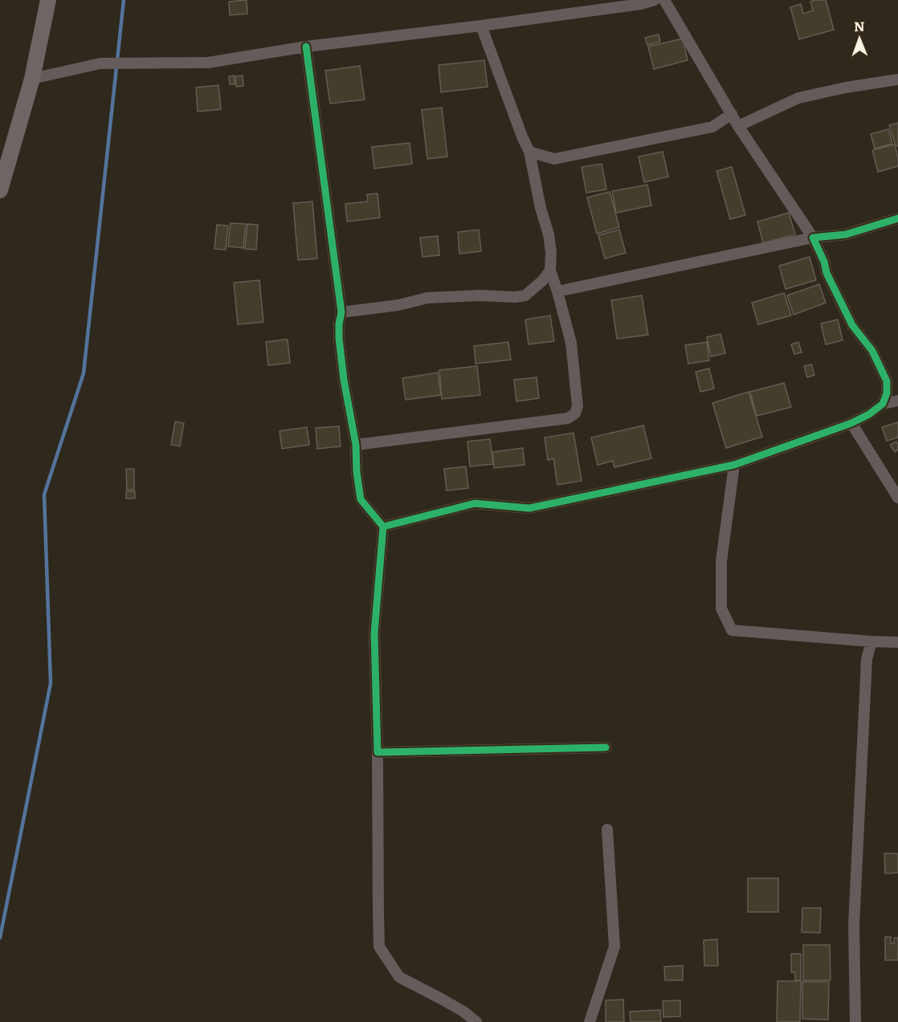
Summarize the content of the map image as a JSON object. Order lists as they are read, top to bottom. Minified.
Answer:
{"north":"top"}
